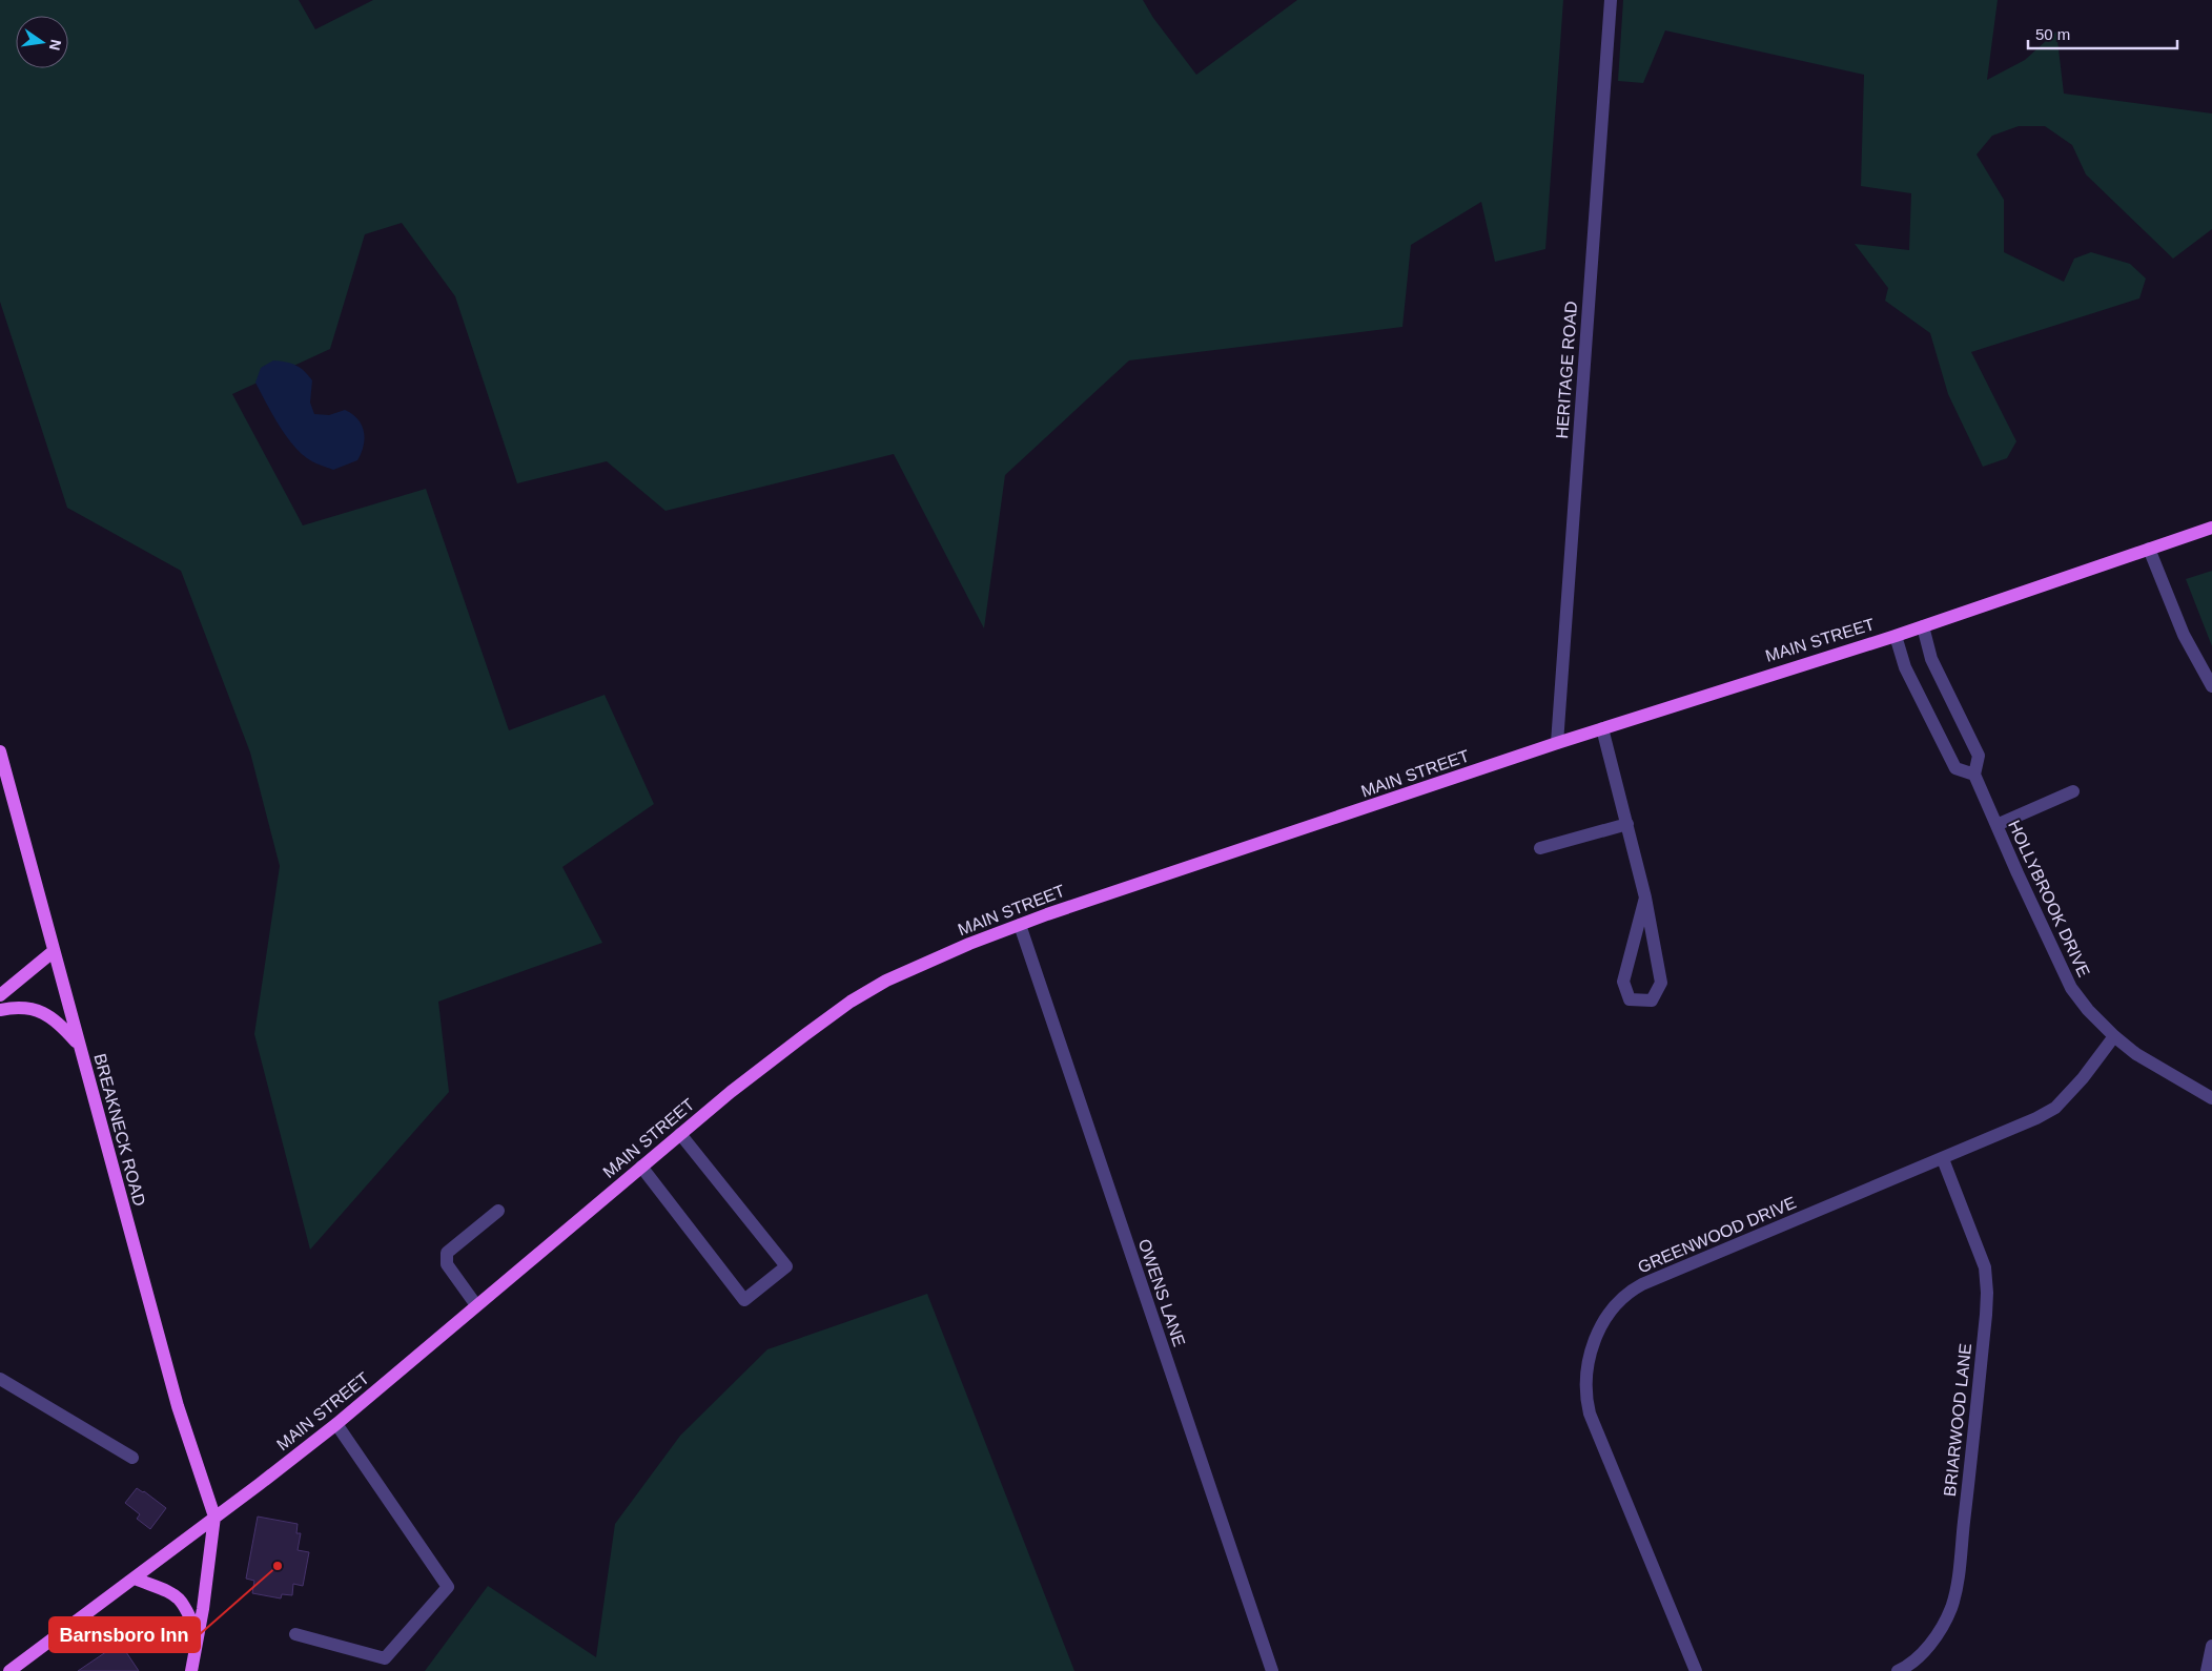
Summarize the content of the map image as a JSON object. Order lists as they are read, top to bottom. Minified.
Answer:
{"streets":{"main road":["MAIN STREET","BREAKNECK ROAD"],"street":["HERITAGE ROAD","HOLLYBROOK DRIVE","GREENWOOD DRIVE","OWENS LANE","BRIARWOOD LANE"]},"crossings":[["HERITAGE ROAD","MAIN STREET"],["MAIN STREET","HOLLYBROOK DRIVE"],["MAIN STREET","BREAKNECK ROAD"],["MAIN STREET","OWENS LANE"],["HOLLYBROOK DRIVE","GREENWOOD DRIVE"],["GREENWOOD DRIVE","BRIARWOOD LANE"]],"places":["Barnsboro Inn"],"scale_bar":"50 m","north":"right"}
